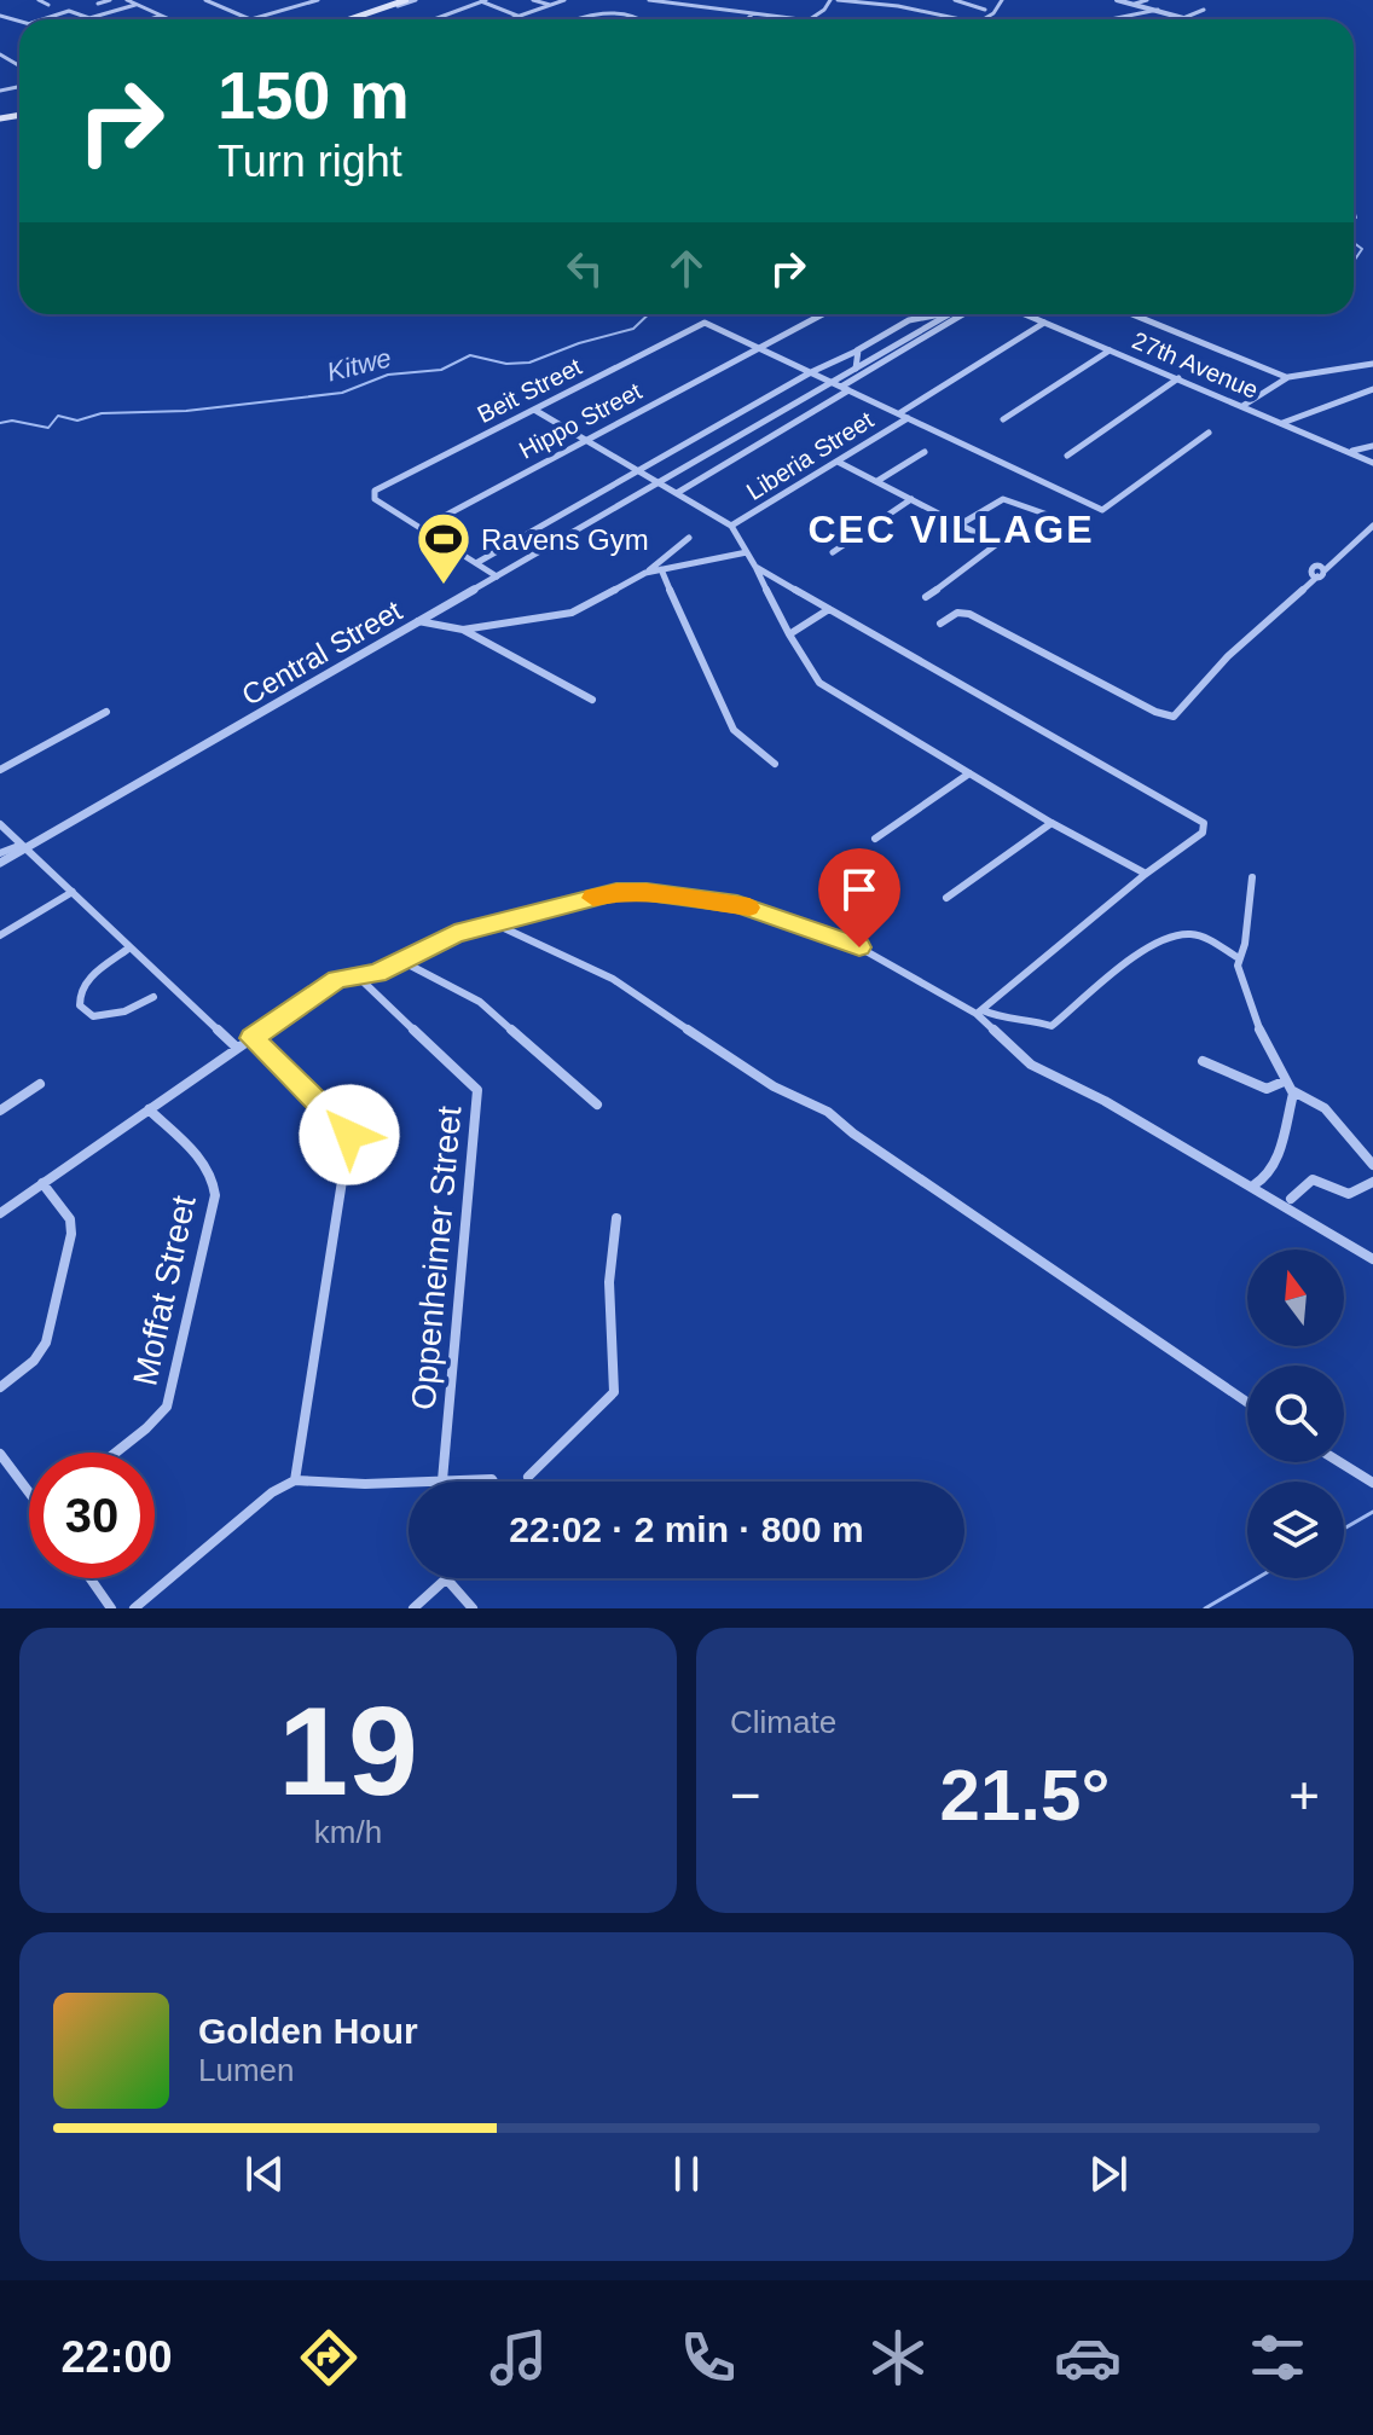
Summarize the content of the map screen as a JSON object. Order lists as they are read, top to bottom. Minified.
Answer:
{"streets":{"street":["27th Avenue","Beit Street","Hippo Street","Liberia Street","Central Street","Oppenheimer Street","Moffat Street"]},"crossings":[["Beit Street","Hippo Street"]],"districts":["CEC VILLAGE"],"water":["Kitwe"],"places":{"sports":["Ravens Gym"]},"north":"top","page":{"turn":["150 m","Turn right"],"limit":"30","trip":"22:02 · 2 min · 800 m","tile":[["19","km/h"],"Climate"],"heat":["−","21.5°","+"],"song":["Golden Hour","Lumen"],"tabs":"22:00"}}
